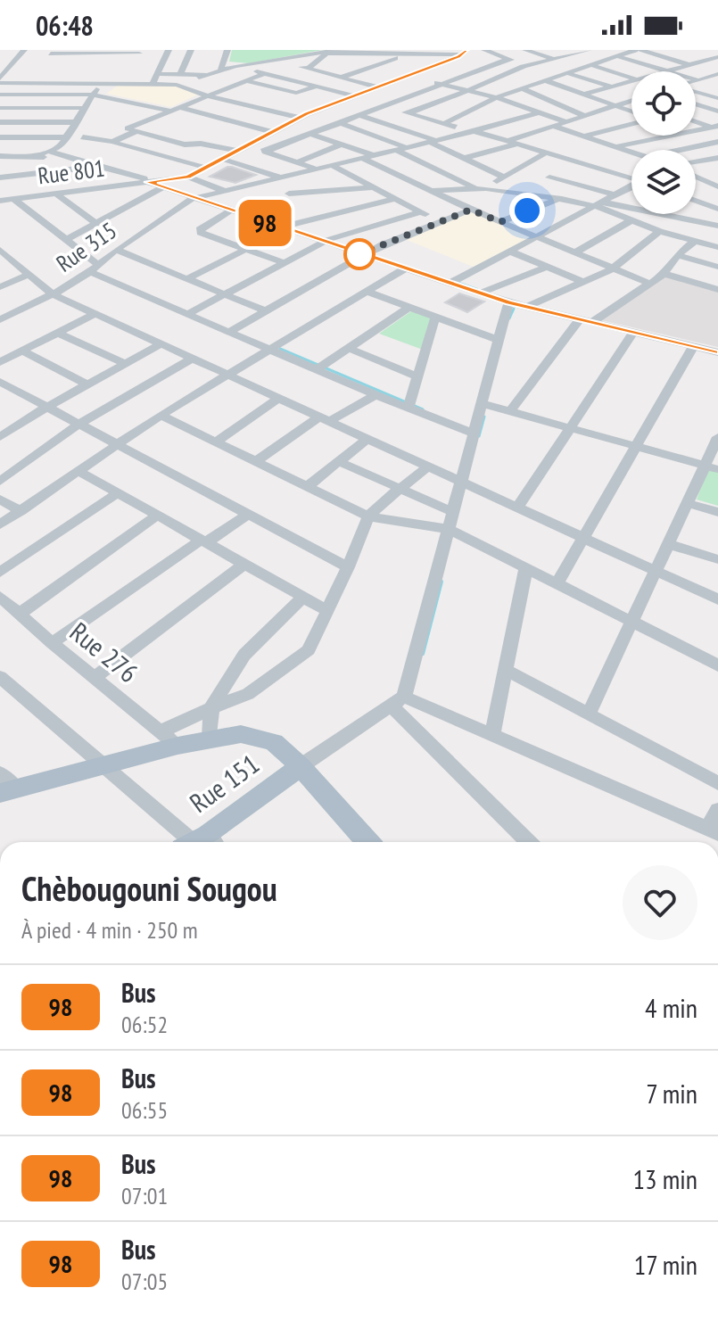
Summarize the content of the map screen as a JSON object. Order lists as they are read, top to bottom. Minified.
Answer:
{"streets":{"main road":["Rue 151"],"street":["Rue 801","Rue 315","Rue 276"]},"lines":["bus line 98"],"page":{"status":"06:48","on_map":"98","heading":["Chèbougouni Sougou","À pied · 4 min · 250 m"],"list":[{"mark":"98","name":"Bus","note":"06:52","value":"4 min"},{"mark":"98","name":"Bus","note":"06:55","value":"7 min"},{"mark":"98","name":"Bus","note":"07:01","value":"13 min"},{"mark":"98","name":"Bus","note":"07:05","value":"17 min"}]}}
